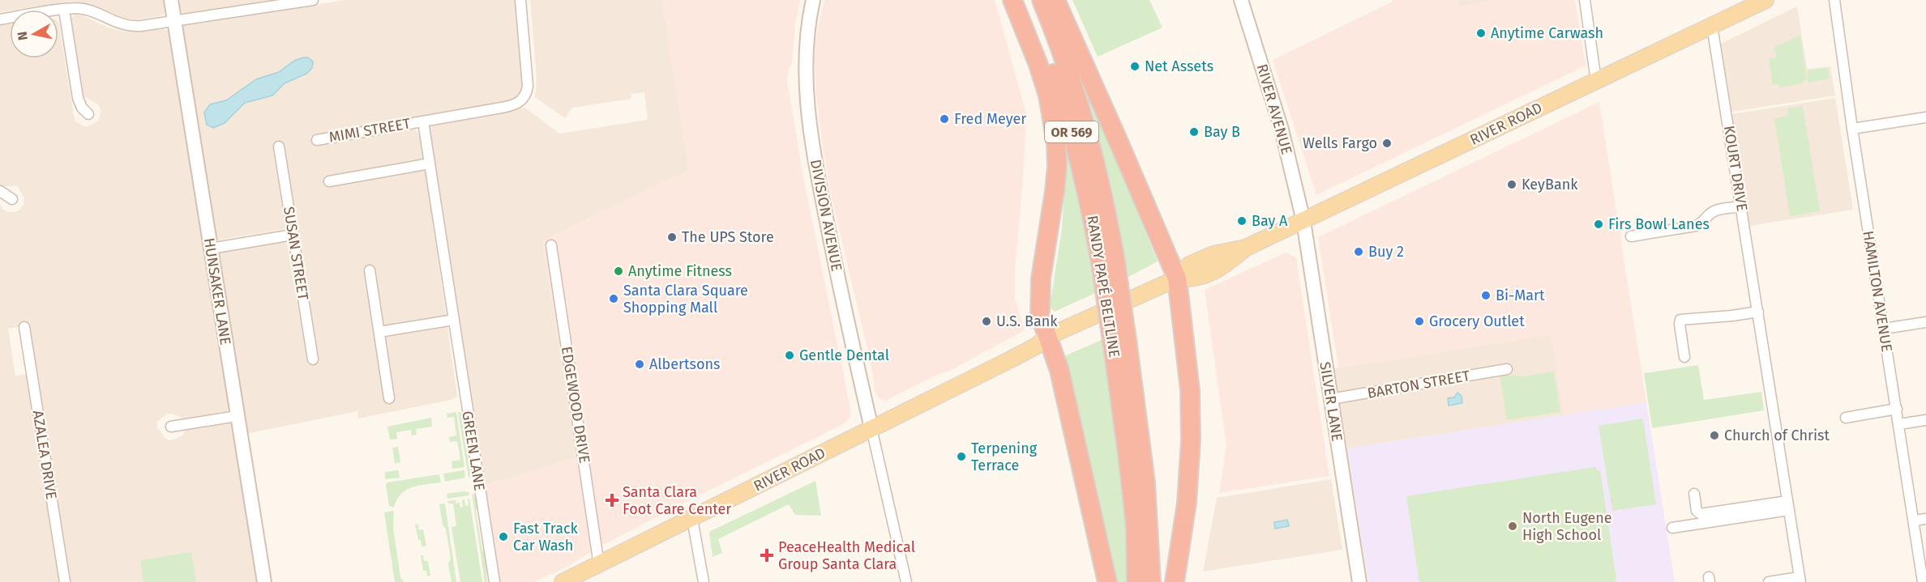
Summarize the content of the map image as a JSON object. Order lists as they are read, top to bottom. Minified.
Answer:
{"streets":{"highway":["OR 569","RANDY PAPÉ BELTLINE"],"main road":["RIVER ROAD"],"street":["RIVER AVENUE","MIMI STREET","KOURT DRIVE","DIVISION AVENUE","SUSAN STREET","HUNSAKER LANE","HAMILTON AVENUE","BARTON STREET","SILVER LANE","EDGEWOOD DRIVE","GREEN LANE","AZALEA DRIVE"]},"crossings":[["RIVER AVENUE","RIVER ROAD"],["RIVER AVENUE","SILVER LANE"],["RIVER ROAD","KOURT DRIVE"],["RIVER ROAD","DIVISION AVENUE"],["RIVER ROAD","SILVER LANE"],["RIVER ROAD","EDGEWOOD DRIVE"],["MIMI STREET","GREEN LANE"],["BARTON STREET","SILVER LANE"]],"places":{"other":["Anytime Carwash","Net Assets","Fred Meyer","Bay B","Wells Fargo","KeyBank","Bay A","Firs Bowl Lanes","The UPS Store","Buy 2","Anytime Fitness","Bi-Mart","Santa Clara Square Shopping Mall","U.S. Bank","Grocery Outlet","Gentle Dental","Albertsons","Church of Christ","Terpening Terrace","North Eugene High School","Fast Track Car Wash"],"health":["Santa Clara Foot Care Center","PeaceHealth Medical Group Santa Clara"]},"north":"left"}
